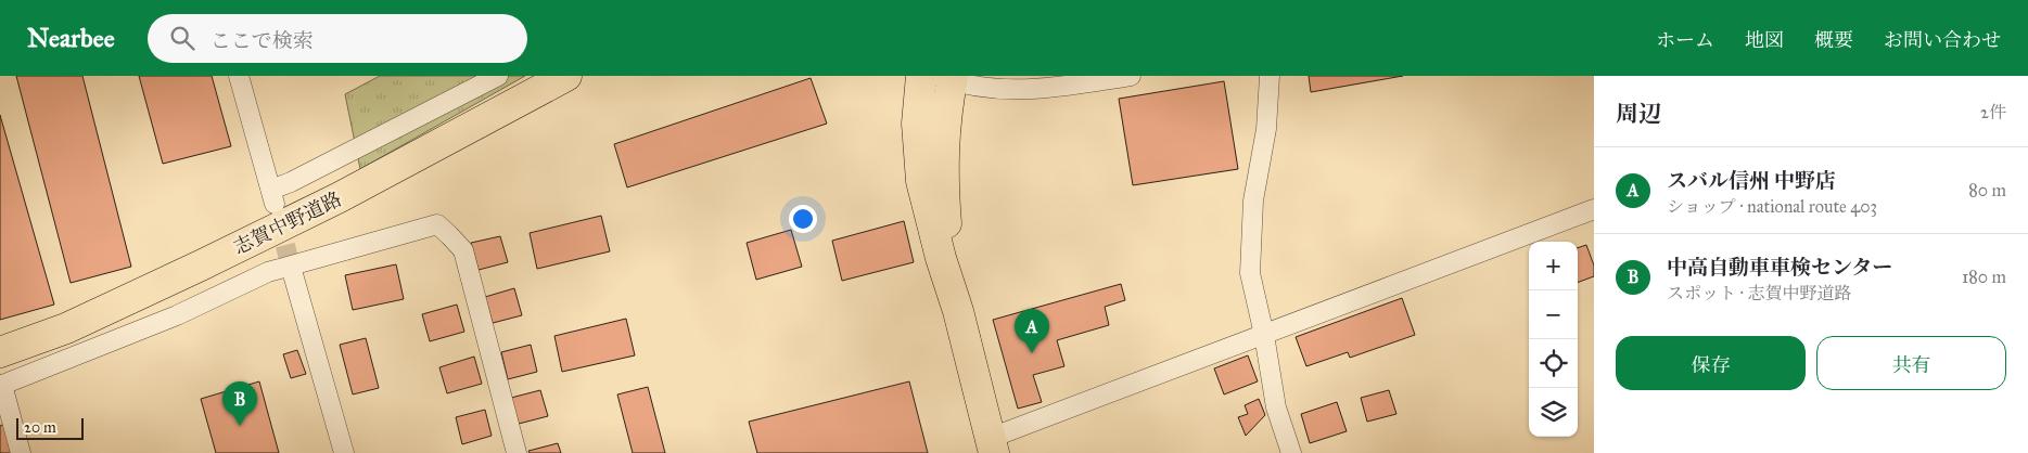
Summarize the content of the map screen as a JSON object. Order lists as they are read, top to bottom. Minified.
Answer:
{"streets":{"main road":["志賀中野道路"]},"scale_bar":"20 m","page":{"header":"Nearbee","search":"ここで検索","nav":["ホーム","地図","概要","お問い合わせ"],"heading":["周辺","2件"],"list":[{"mark":"A","name":"スバル信州 中野店","note":"ショップ · national route 403","value":"80 m"},{"mark":"B","name":"中高自動車車検センター","note":"スポット · 志賀中野道路","value":"180 m"}],"map_buttons":["+","−"],"pins":["A","B"],"buttons":["保存","共有"],"scale":"20 m"}}
